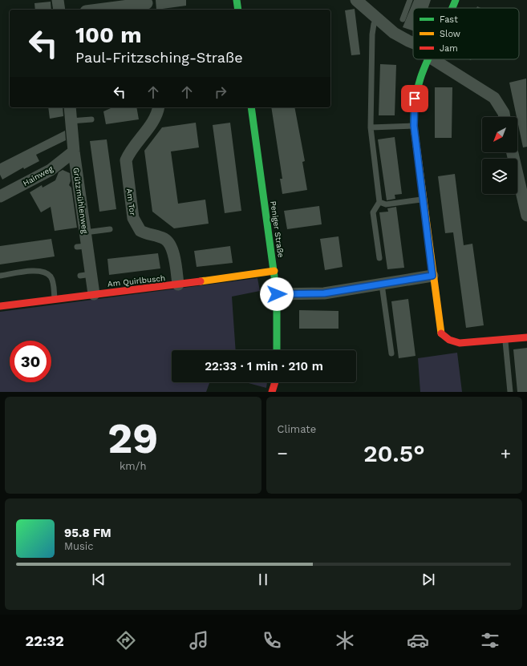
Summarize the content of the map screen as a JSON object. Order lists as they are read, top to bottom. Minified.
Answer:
{"streets":{"street":["Hainweg","Grützmühlenweg","Am Tor","Peniger Straße","Am Quirlbusch"]},"crossings":[["Hainweg","Grützmühlenweg"],["Grützmühlenweg","Am Quirlbusch"],["Am Tor","Am Quirlbusch"],["Peniger Straße","Am Quirlbusch"]],"legend":["Fast","Slow","Jam"],"north":"bottom left","page":{"turn":["100 m","Paul-Fritzsching-Straße"],"limit":"30","trip":"22:33 · 1 min · 210 m","tile":[["29","km/h"],"Climate"],"heat":["−","20.5°","+"],"song":["95.8 FM","Music"],"tabs":"22:32"}}
